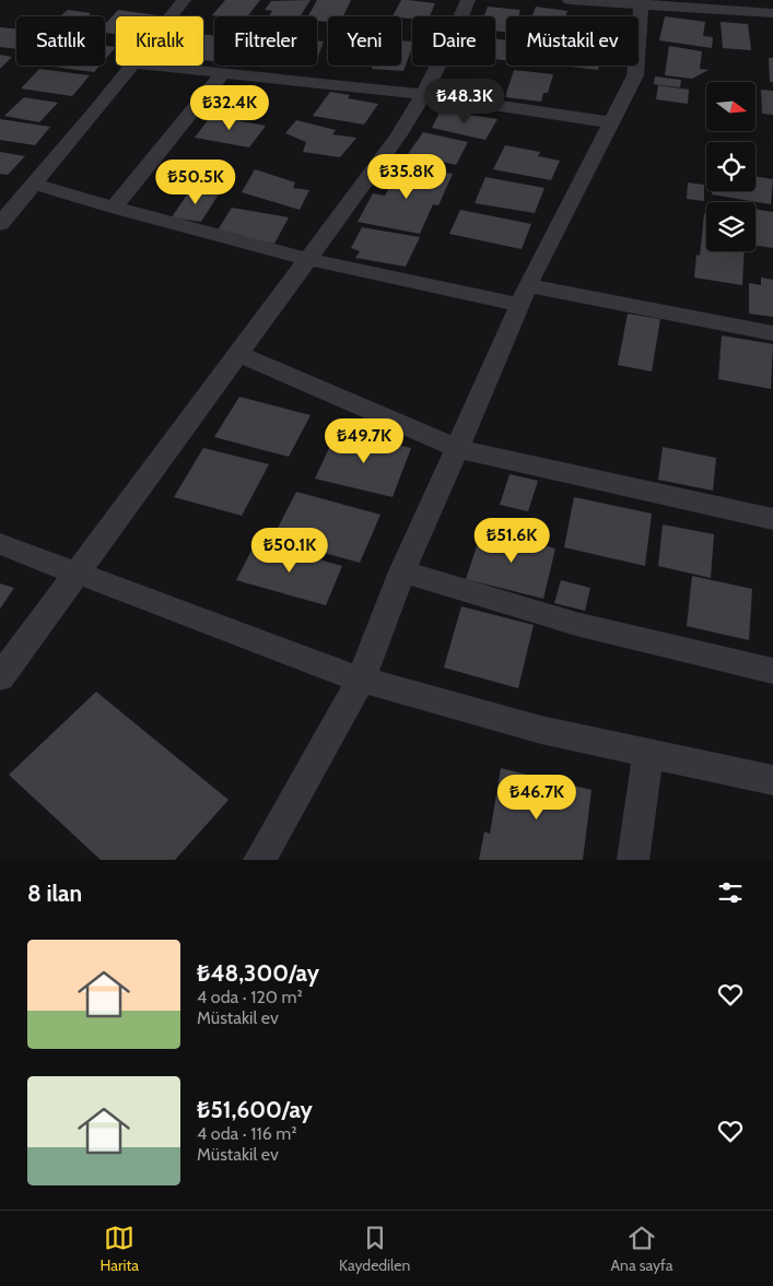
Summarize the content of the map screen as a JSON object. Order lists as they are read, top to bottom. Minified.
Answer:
{"north":"right","page":{"chip":["Satılık","Kiralık","Filtreler","Yeni","Daire","Müstakil ev"],"price":["₺48.3K","₺32.4K","₺35.8K","₺50.5K","₺49.7K","₺51.6K","₺50.1K","₺46.7K"],"heading":"8 ilan","list":[{"name":"₺48,300/ay","note":"4 oda · 120 m² · Müstakil ev"},{"name":"₺51,600/ay","note":"4 oda · 116 m² · Müstakil ev"}],"tabs":["Harita","Kaydedilen","Ana sayfa"]}}
